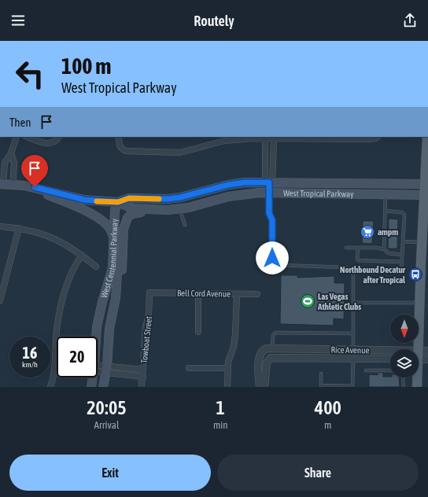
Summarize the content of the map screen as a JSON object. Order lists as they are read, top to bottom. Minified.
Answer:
{"streets":{"main road":["West Tropical Parkway","West Centennial Parkway"],"street":["Bell Cord Avenue","Towboat Street","Rice Avenue"]},"crossings":[["West Tropical Parkway","West Centennial Parkway"],["Bell Cord Avenue","Towboat Street"]],"places":{"supermarket":["ampm"],"bus stop":["Northbound Decatur after Tropical"],"sports":["Las Vegas Athletic Clubs"]},"north":"bottom","page":{"header":"Routely","turn":["100 m","West Tropical Parkway"],"then":"Then","speed":"16 km/h","limit":"20","eta":["20:05","Arrival","1","min","400","m"],"buttons":["Exit","Share"]}}
